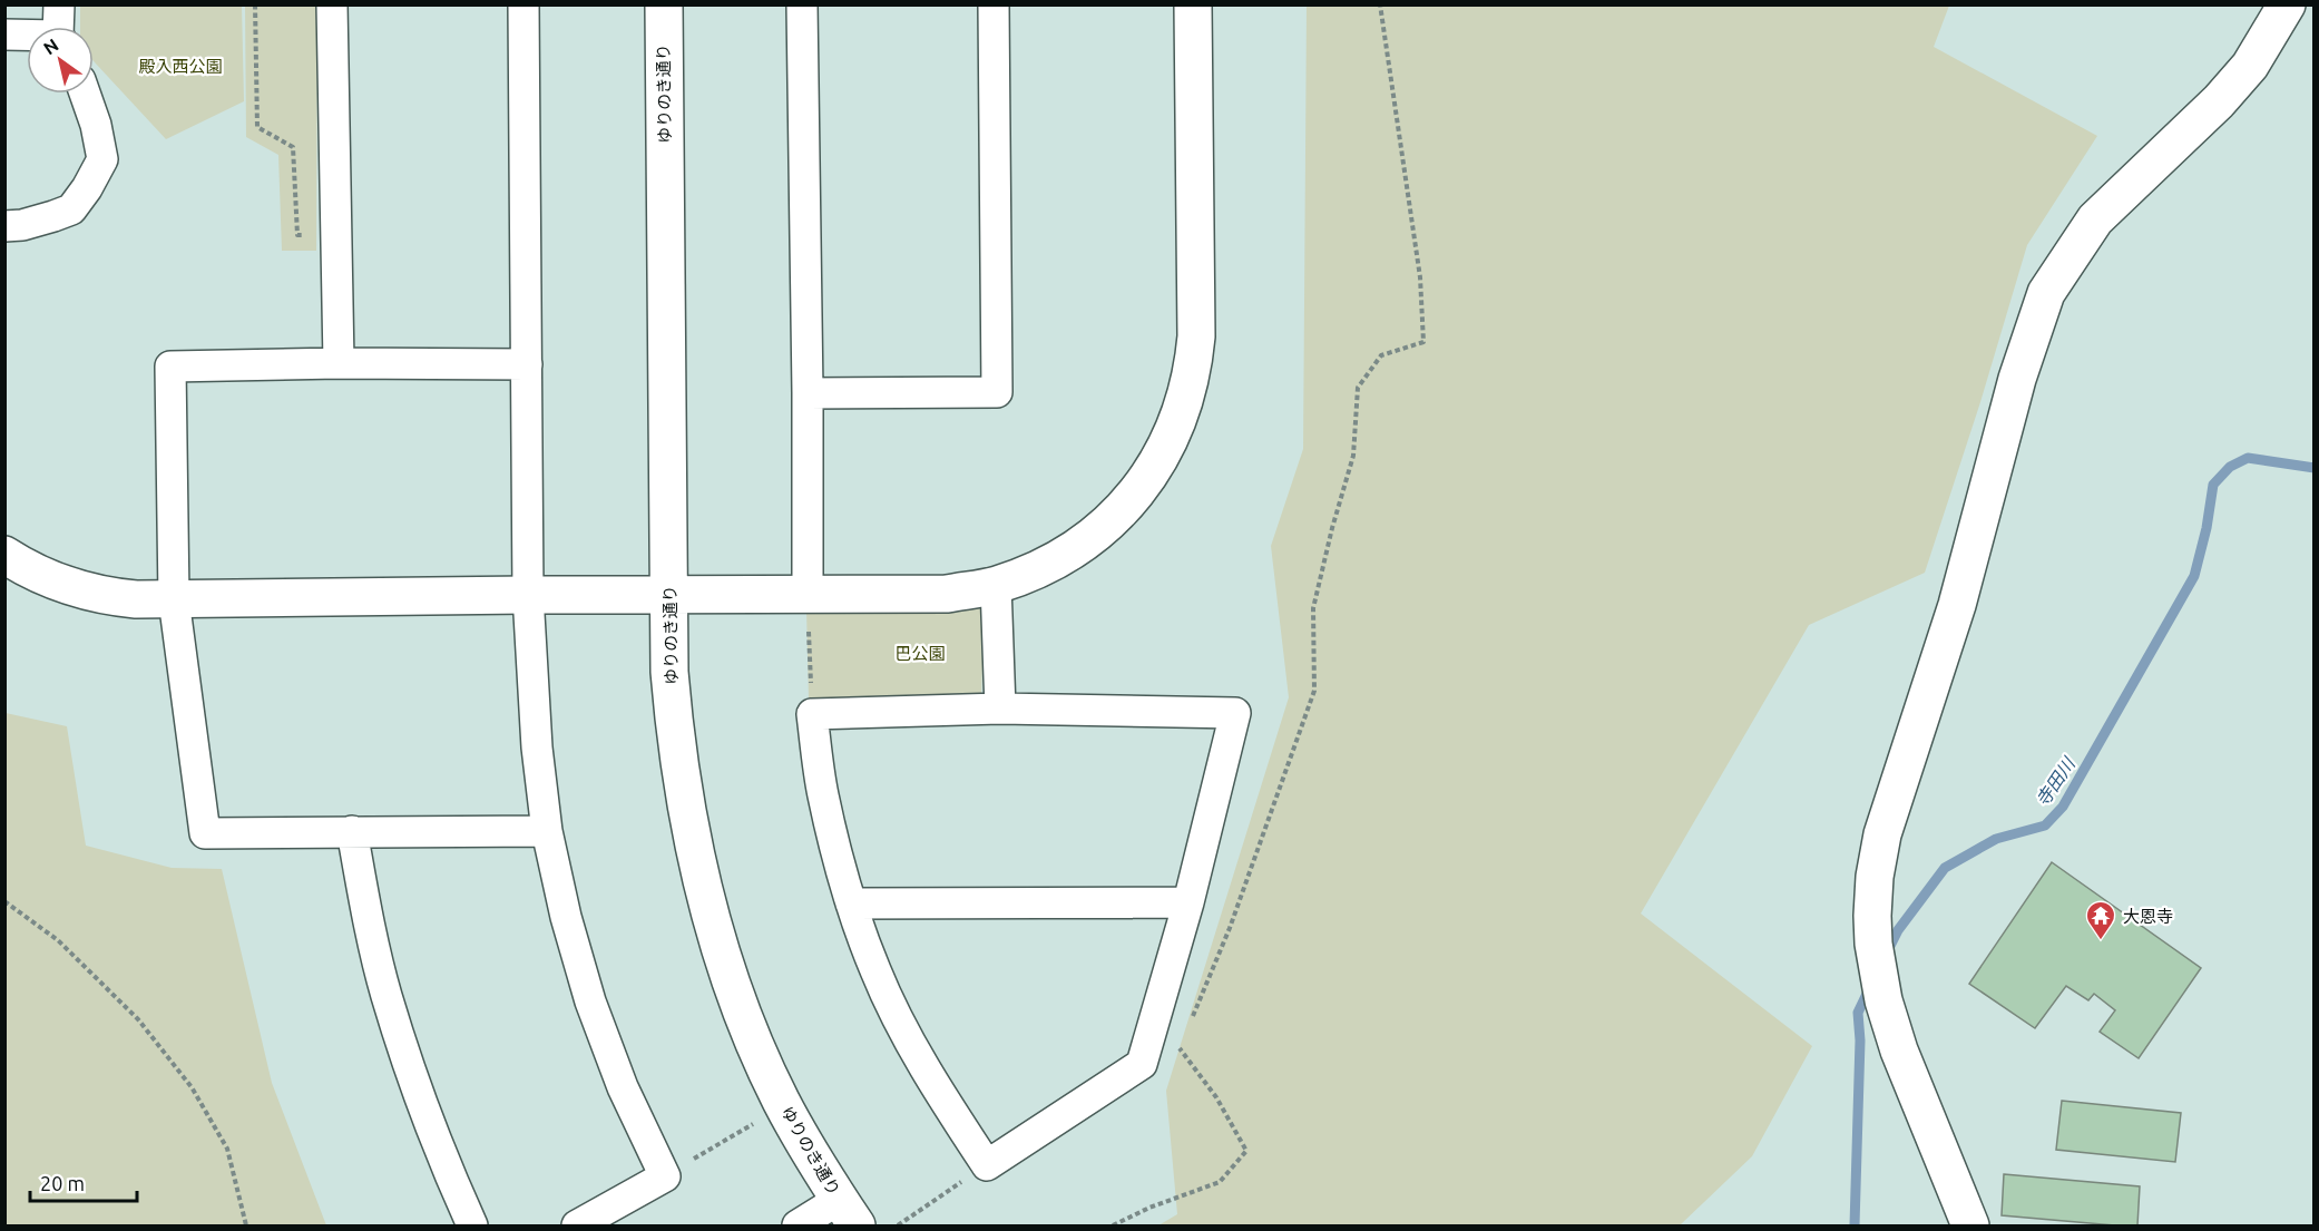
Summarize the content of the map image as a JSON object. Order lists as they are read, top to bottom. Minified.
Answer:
{"streets":{"street":["ゆりのき通り"]},"water":["寺田川"],"parks":["殿入西公園","巴公園"],"places":{"temple":["大恩寺"]},"scale_bar":"20 m","north":"top left"}
